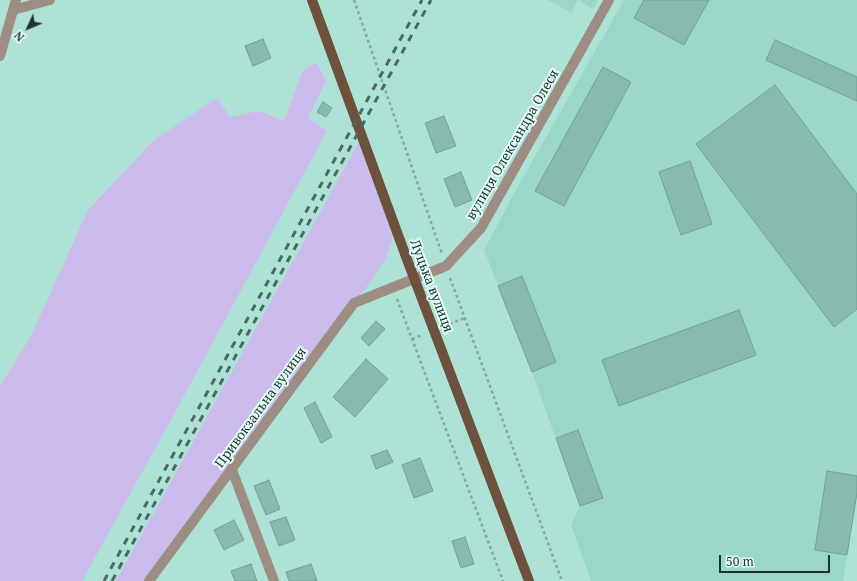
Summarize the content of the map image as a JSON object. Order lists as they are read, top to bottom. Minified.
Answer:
{"streets":{"main road":["Луцька вулиця"],"street":["вулиця Олександра Олеся","Привокзальна вулиця"]},"crossings":[["вулиця Олександра Олеся","Луцька вулиця"],["вулиця Олександра Олеся","Привокзальна вулиця"],["Луцька вулиця","Привокзальна вулиця"]],"scale_bar":"50 m","north":"bottom left"}
